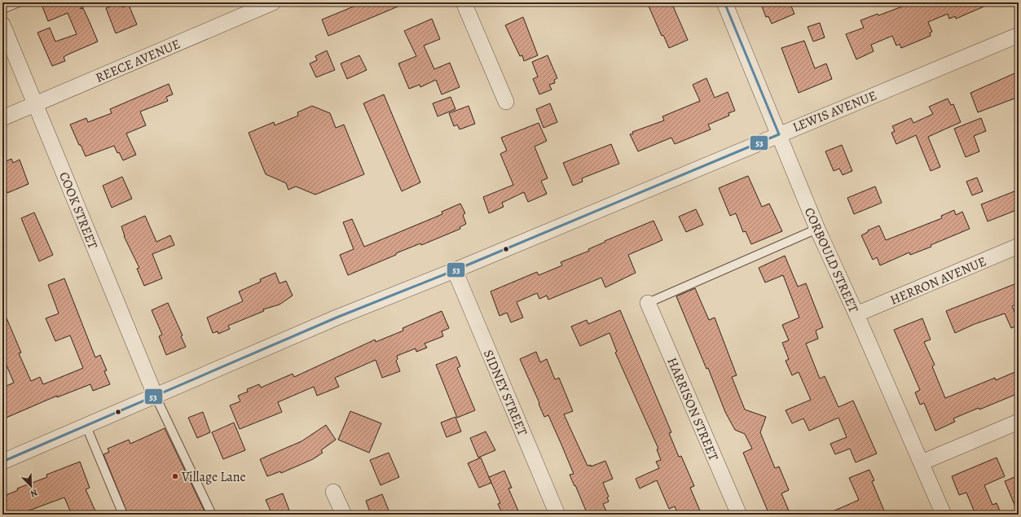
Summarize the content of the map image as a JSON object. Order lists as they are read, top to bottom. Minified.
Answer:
{"streets":{"street":["REECE AVENUE","LEWIS AVENUE","COOK STREET","CORBOULD STREET","HERRON AVENUE","SIDNEY STREET","HARRISON STREET"]},"crossings":[["REECE AVENUE","COOK STREET"],["LEWIS AVENUE","COOK STREET"],["LEWIS AVENUE","CORBOULD STREET"],["LEWIS AVENUE","SIDNEY STREET"],["CORBOULD STREET","HERRON AVENUE"]],"places":["Village Lane"],"lines":["transit line 53"],"north":"bottom right"}
